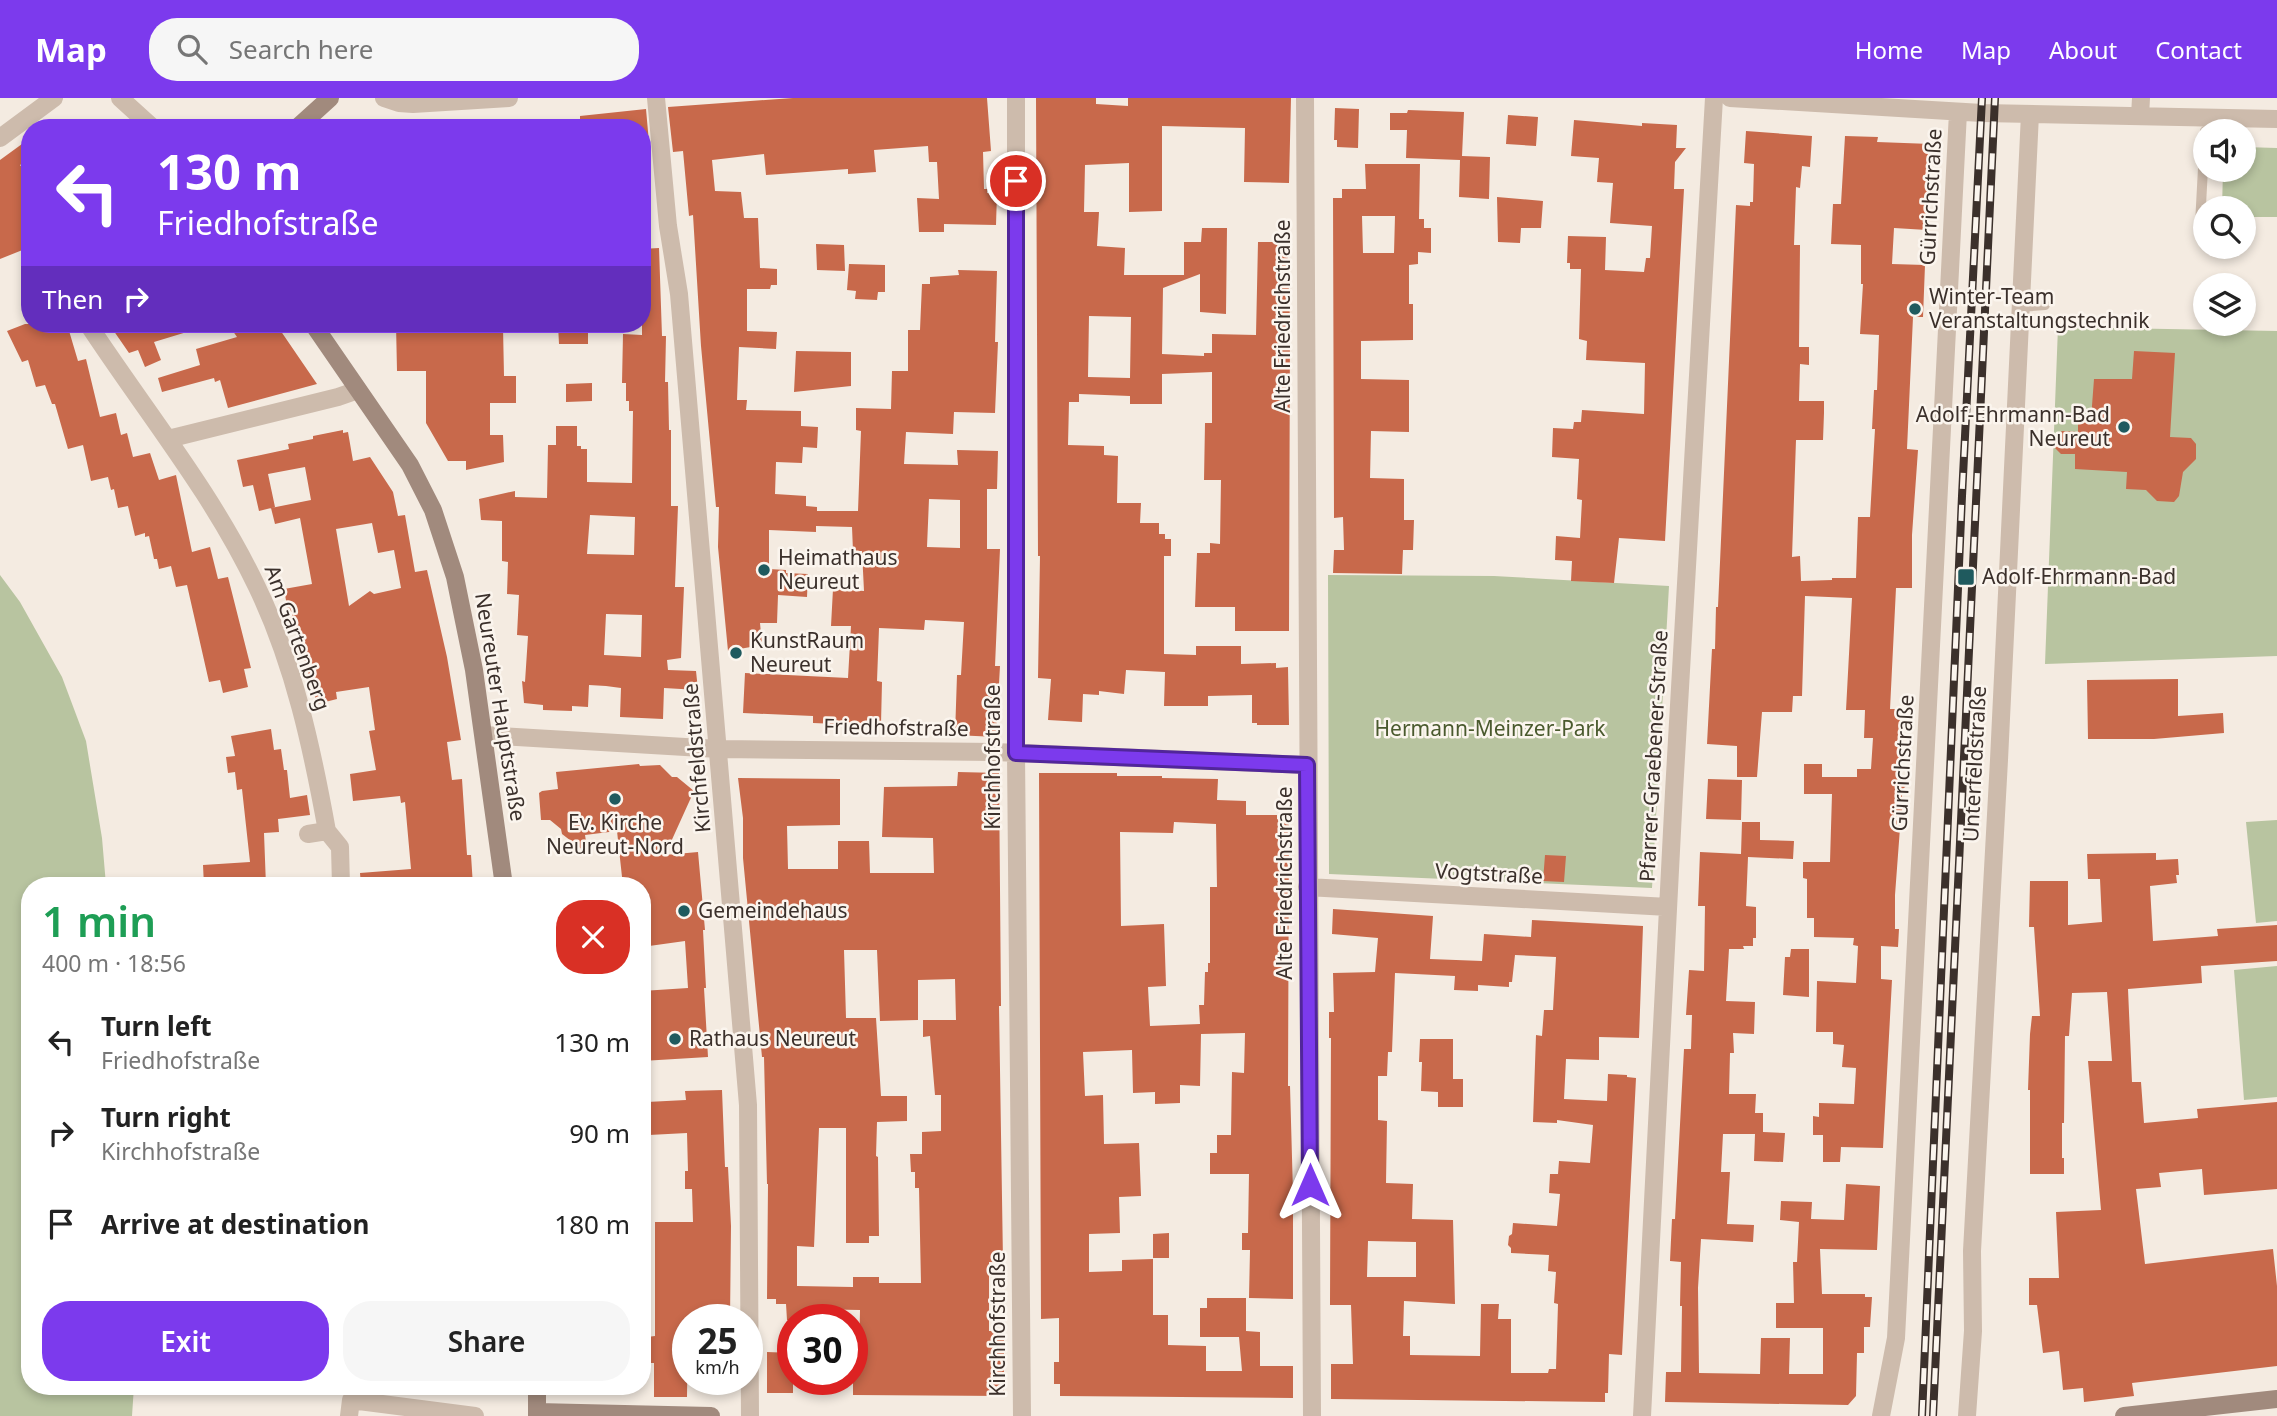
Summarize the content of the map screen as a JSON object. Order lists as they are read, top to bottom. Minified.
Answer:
{"streets":{"street":["Gürrichstraße","Alte Friedrichstraße","Am Gartenberg","Neureuter Hauptstraße","Friedhofstraße","Pfarrer-Graebener-Straße","Kirchhofstraße","Kirchfeldstraße","Unterfeldstraße","Vogtstraße"]},"crossings":[["Alte Friedrichstraße","Friedhofstraße"],["Alte Friedrichstraße","Vogtstraße"],["Neureuter Hauptstraße","Friedhofstraße"],["Friedhofstraße","Kirchhofstraße"],["Friedhofstraße","Kirchfeldstraße"],["Pfarrer-Graebener-Straße","Vogtstraße"]],"parks":["Hermann-Meinzer-Park"],"places":{"other":["Winter-Team Veranstaltungstechnik","Adolf-Ehrmann-Bad Neureut","Heimathaus Neureut","KunstRaum Neureut","Ev. Kirche Neureut-Nord","Gemeindehaus","Rathaus Neureut"],"transit":["Adolf-Ehrmann-Bad"]},"page":{"header":"Map","search":"Search here","nav":["Home","Map","About","Contact"],"turn":["130 m","Friedhofstraße"],"then":"Then","heading":["1 min","400 m · 18:56"],"list":[{"name":"Turn left","note":"Friedhofstraße","value":"130 m"},{"name":"Turn right","note":"Kirchhofstraße","value":"90 m"},{"name":"Arrive at destination","value":"180 m"}],"buttons":["Exit","Share"],"speed":"25 km/h","limit":"30"}}
